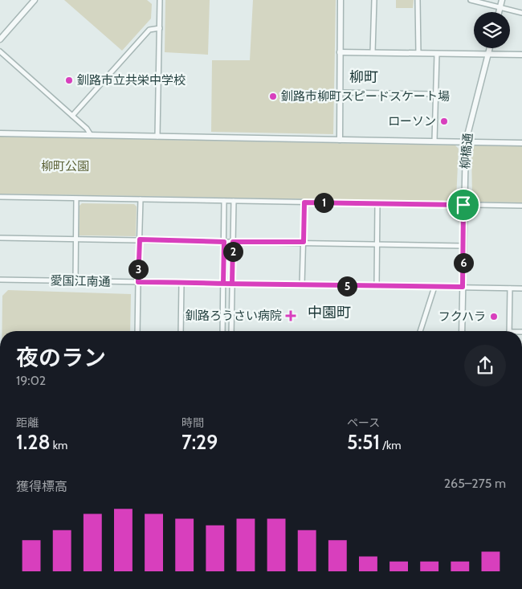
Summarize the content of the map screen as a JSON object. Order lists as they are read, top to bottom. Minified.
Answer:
{"streets":{"street":["柳橋通","愛国江南通"]},"crossings":[["柳橋通","愛国江南通"]],"districts":["柳町","中園町"],"parks":["柳町公園"],"places":{"other":["釧路市立共栄中学校","釧路市柳町スピードスケート場","ローソン","フクハラ"],"health":["釧路ろうさい病院"]},"page":{"pins":["1","2","6","3","5"],"heading":["夜のラン","19:02"],"stats":[["距離","1.28 km"],["時間","7:29"],["ペース","5:51 /km"]],"chart":["獲得標高","265–275 m"]}}
